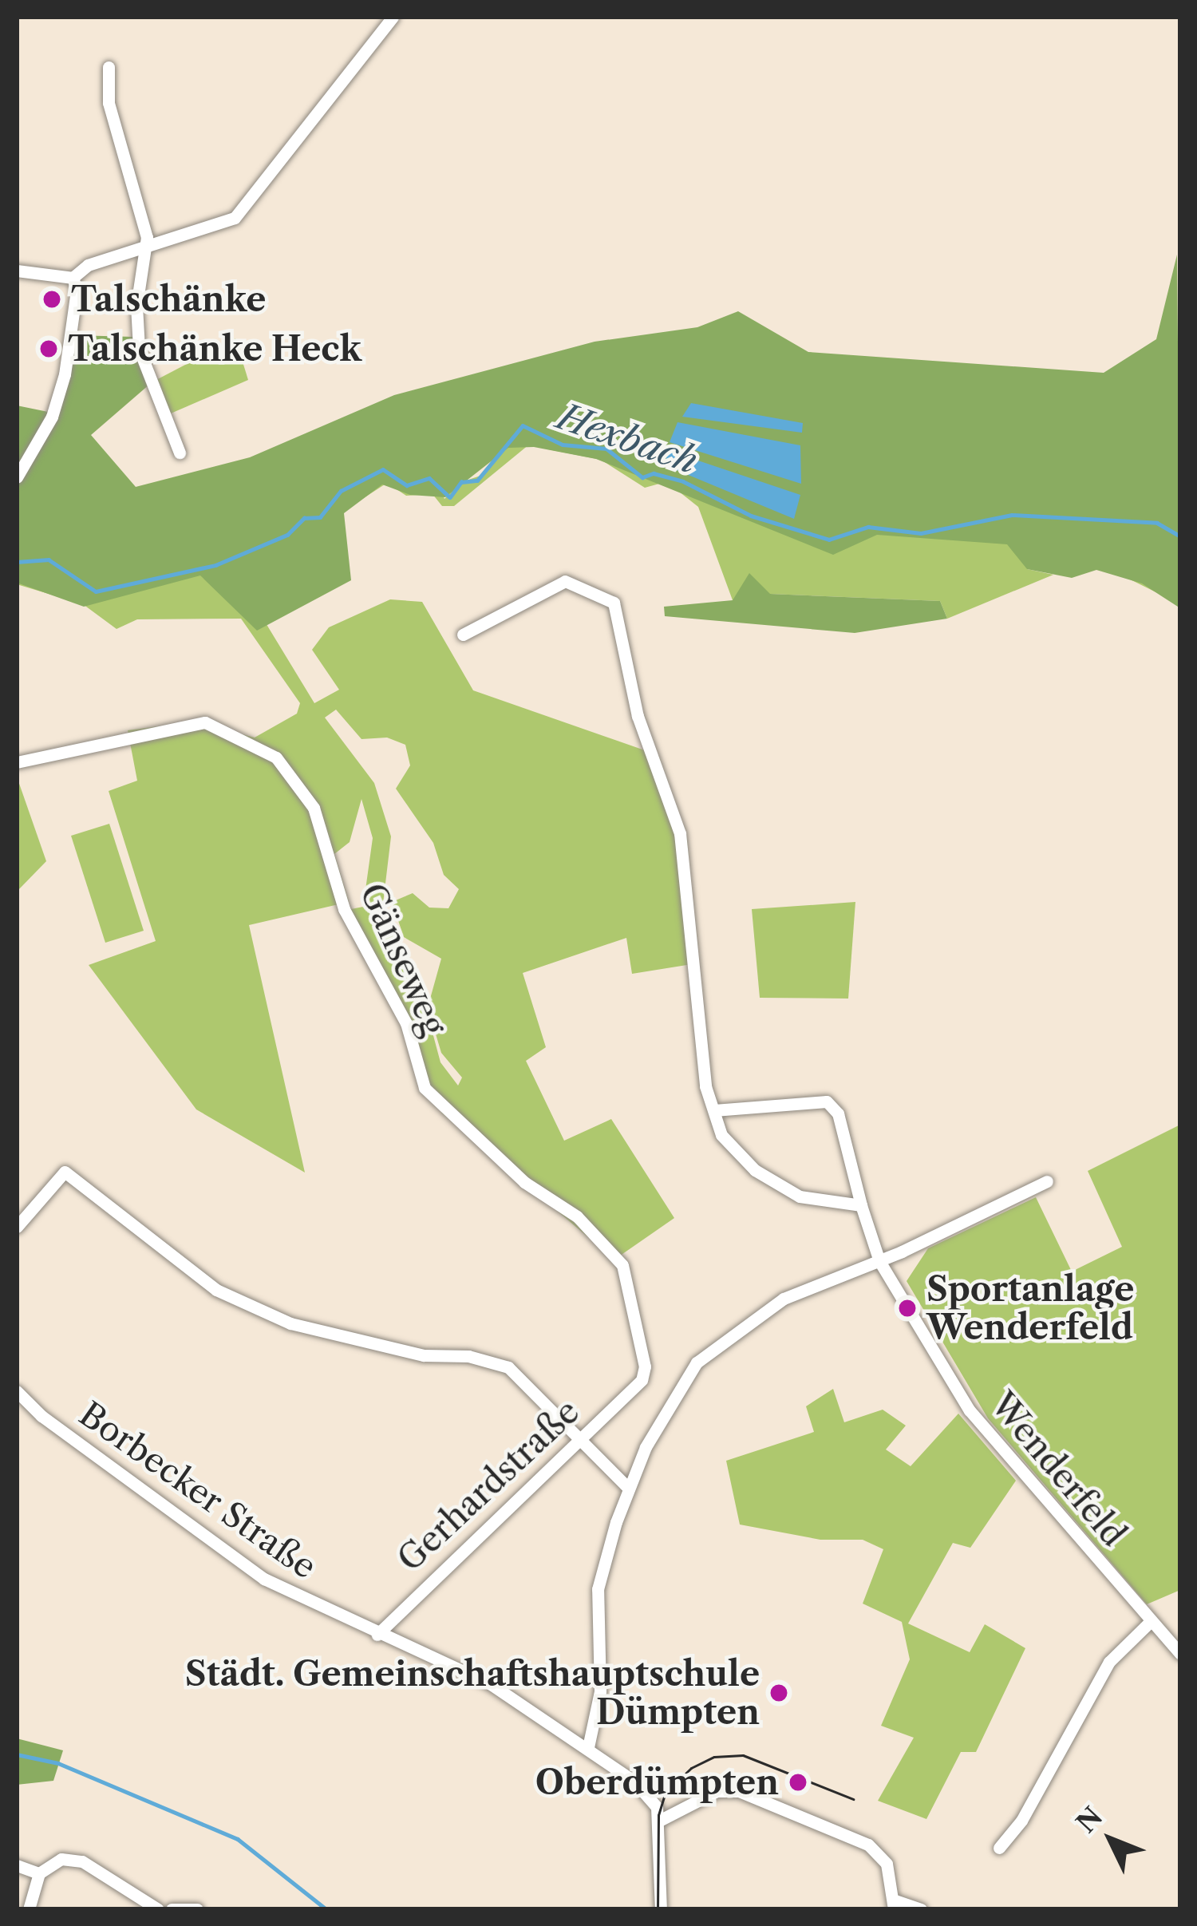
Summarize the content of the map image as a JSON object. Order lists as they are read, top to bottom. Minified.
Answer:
{"streets":{"street":["Gänseweg","Wenderfeld","Gerhardstraße","Borbecker Straße"]},"crossings":[["Gänseweg","Gerhardstraße"],["Gerhardstraße","Borbecker Straße"]],"water":["Hexbach"],"places":["Talschänke","Talschänke Heck","Sportanlage Wenderfeld","Städt. Gemeinschaftshauptschule Dümpten","Oberdümpten"],"north":"top left"}
